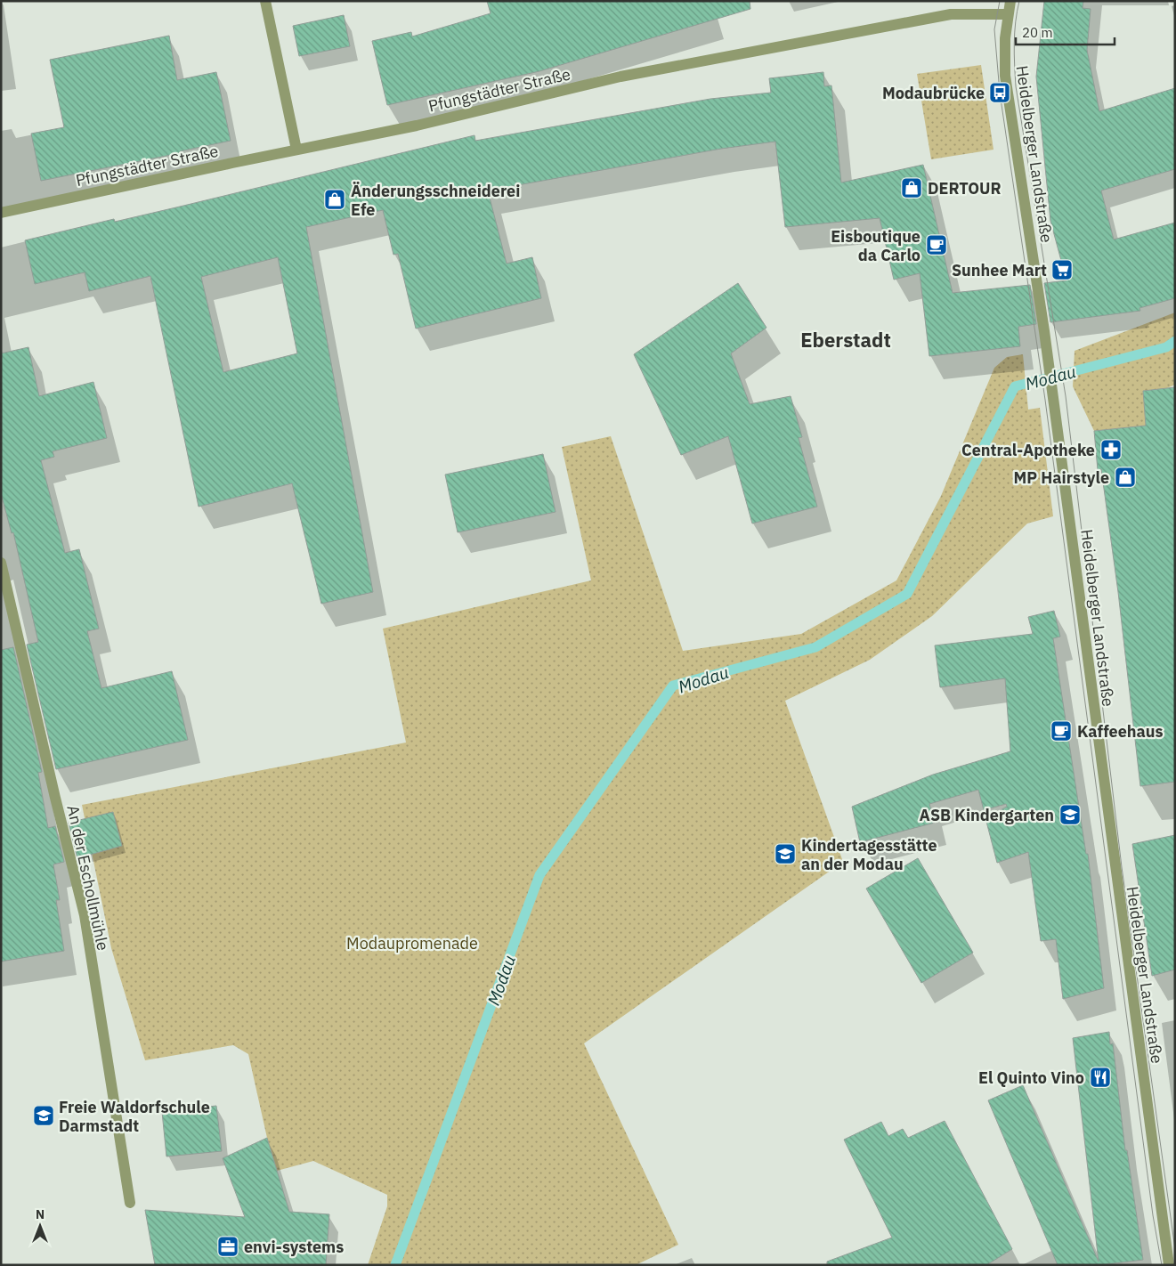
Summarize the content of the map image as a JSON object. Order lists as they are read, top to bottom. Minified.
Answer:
{"streets":{"street":["Pfungstädter Straße","Heidelberger Landstraße","An der Eschollmühle"]},"crossings":[["Pfungstädter Straße","Heidelberger Landstraße"]],"districts":["Eberstadt"],"water":["Modau"],"parks":["Modaupromenade"],"places":{"bus stop":["Modaubrücke"],"shop":["DERTOUR","Änderungsschneiderei Efe","MP Hairstyle"],"cafe":["Eisboutique da Carlo","Kaffeehaus"],"supermarket":["Sunhee Mart"],"pharmacy":["Central-Apotheke"],"school or university":["ASB Kindergarten","Kindertagesstätte an der Modau","Freie Waldorfschule Darmstadt"],"restaurant":["El Quinto Vino"],"office":["envi-systems"]},"scale_bar":"20 m","north":"top"}
